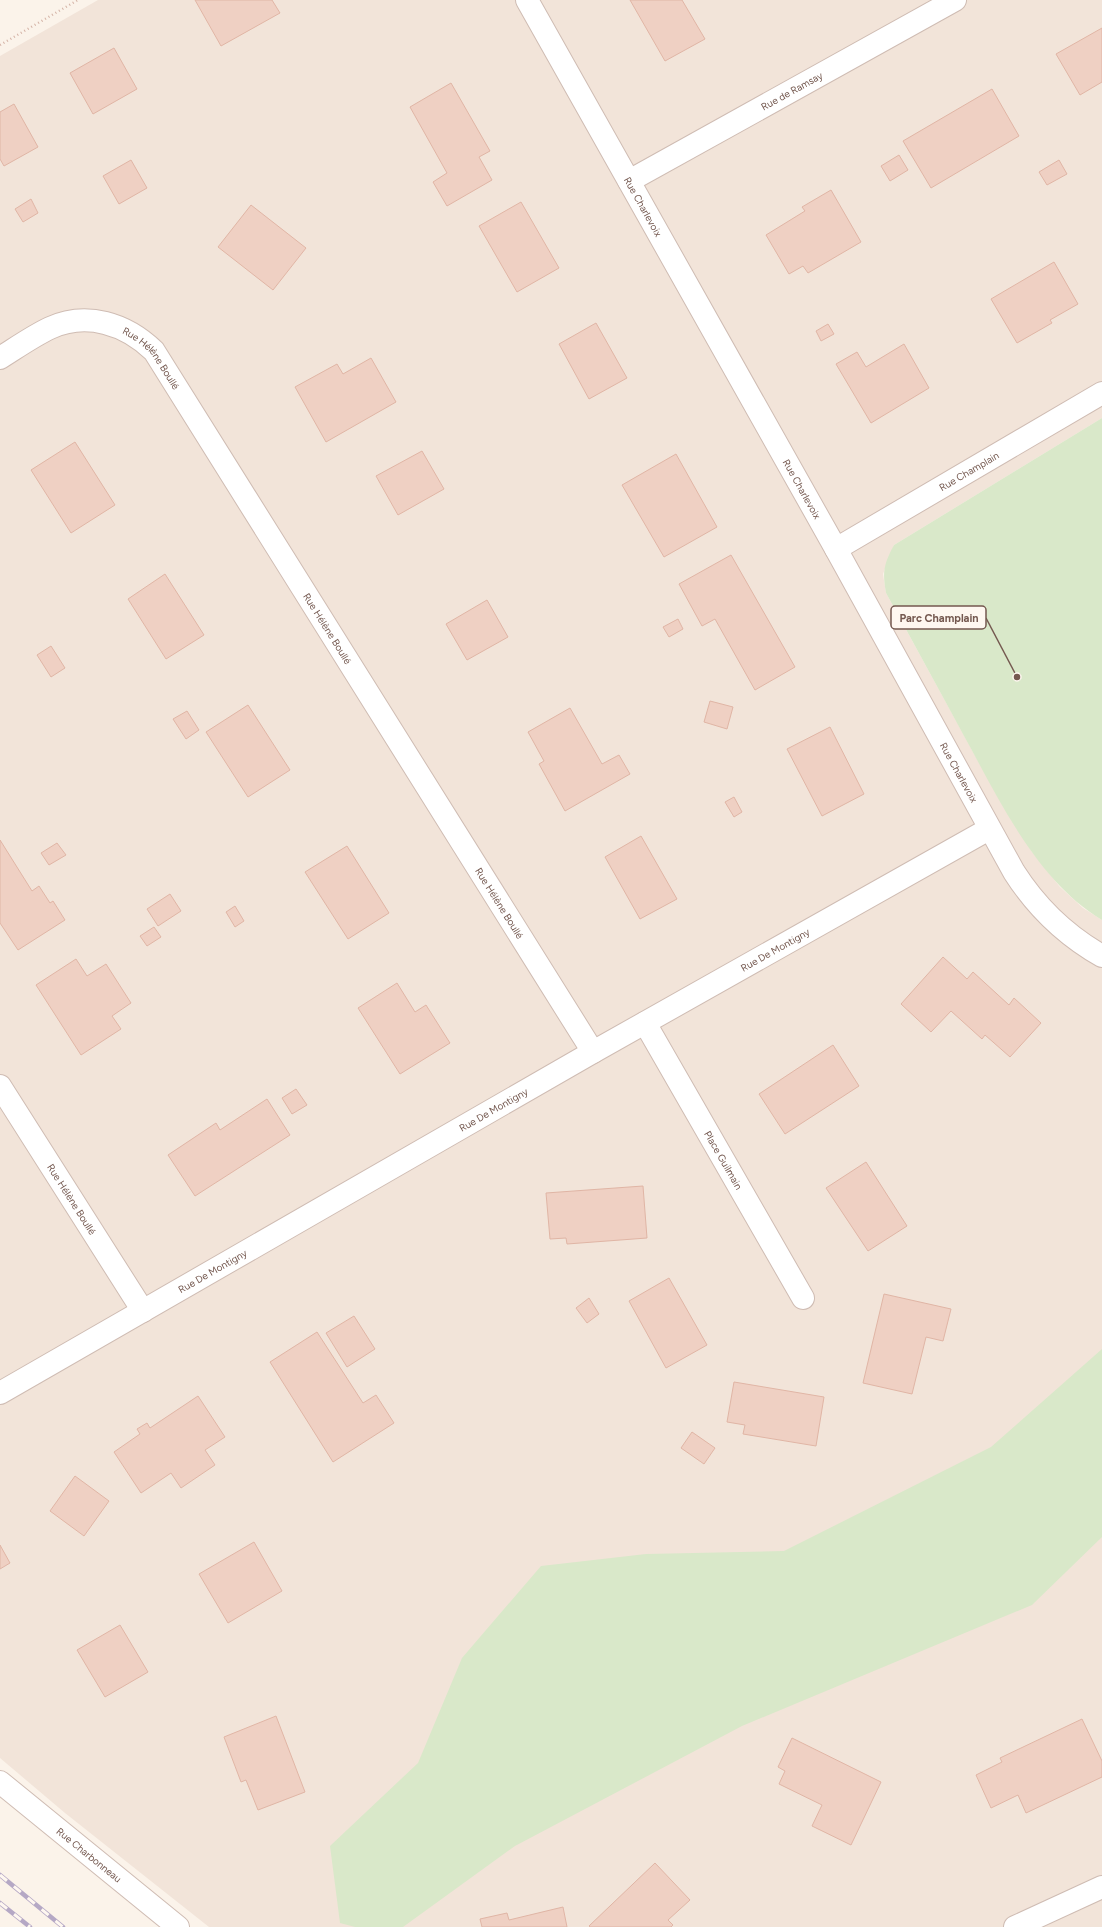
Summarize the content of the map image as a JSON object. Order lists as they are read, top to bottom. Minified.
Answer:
{"streets":{"street":["Rue de Ramsay","Rue Charlevoix","Rue Hélène Boullé","Rue Champlain","Rue De Montigny","Place Guilmain","Rue Charbonneau"]},"crossings":[["Rue de Ramsay","Rue Charlevoix"],["Rue Charlevoix","Rue Champlain"],["Rue Charlevoix","Rue De Montigny"],["Rue Hélène Boullé","Rue De Montigny"],["Rue De Montigny","Place Guilmain"]],"places":["Parc Champlain"]}
